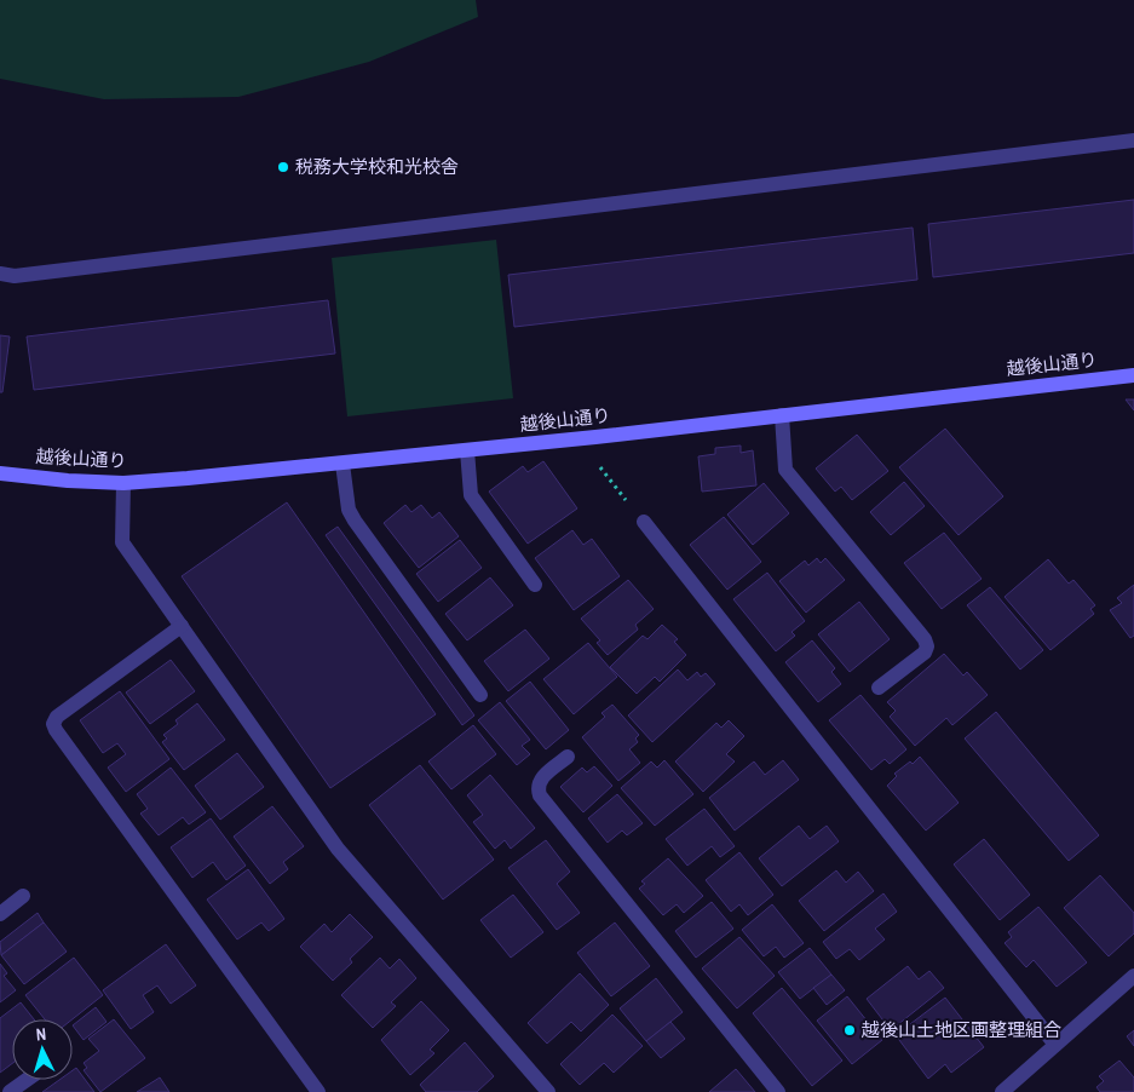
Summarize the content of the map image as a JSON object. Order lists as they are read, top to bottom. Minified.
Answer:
{"streets":{"street":["越後山通り"]},"places":["税務大学校和光校舎","越後山土地区画整理組合"],"north":"top"}
